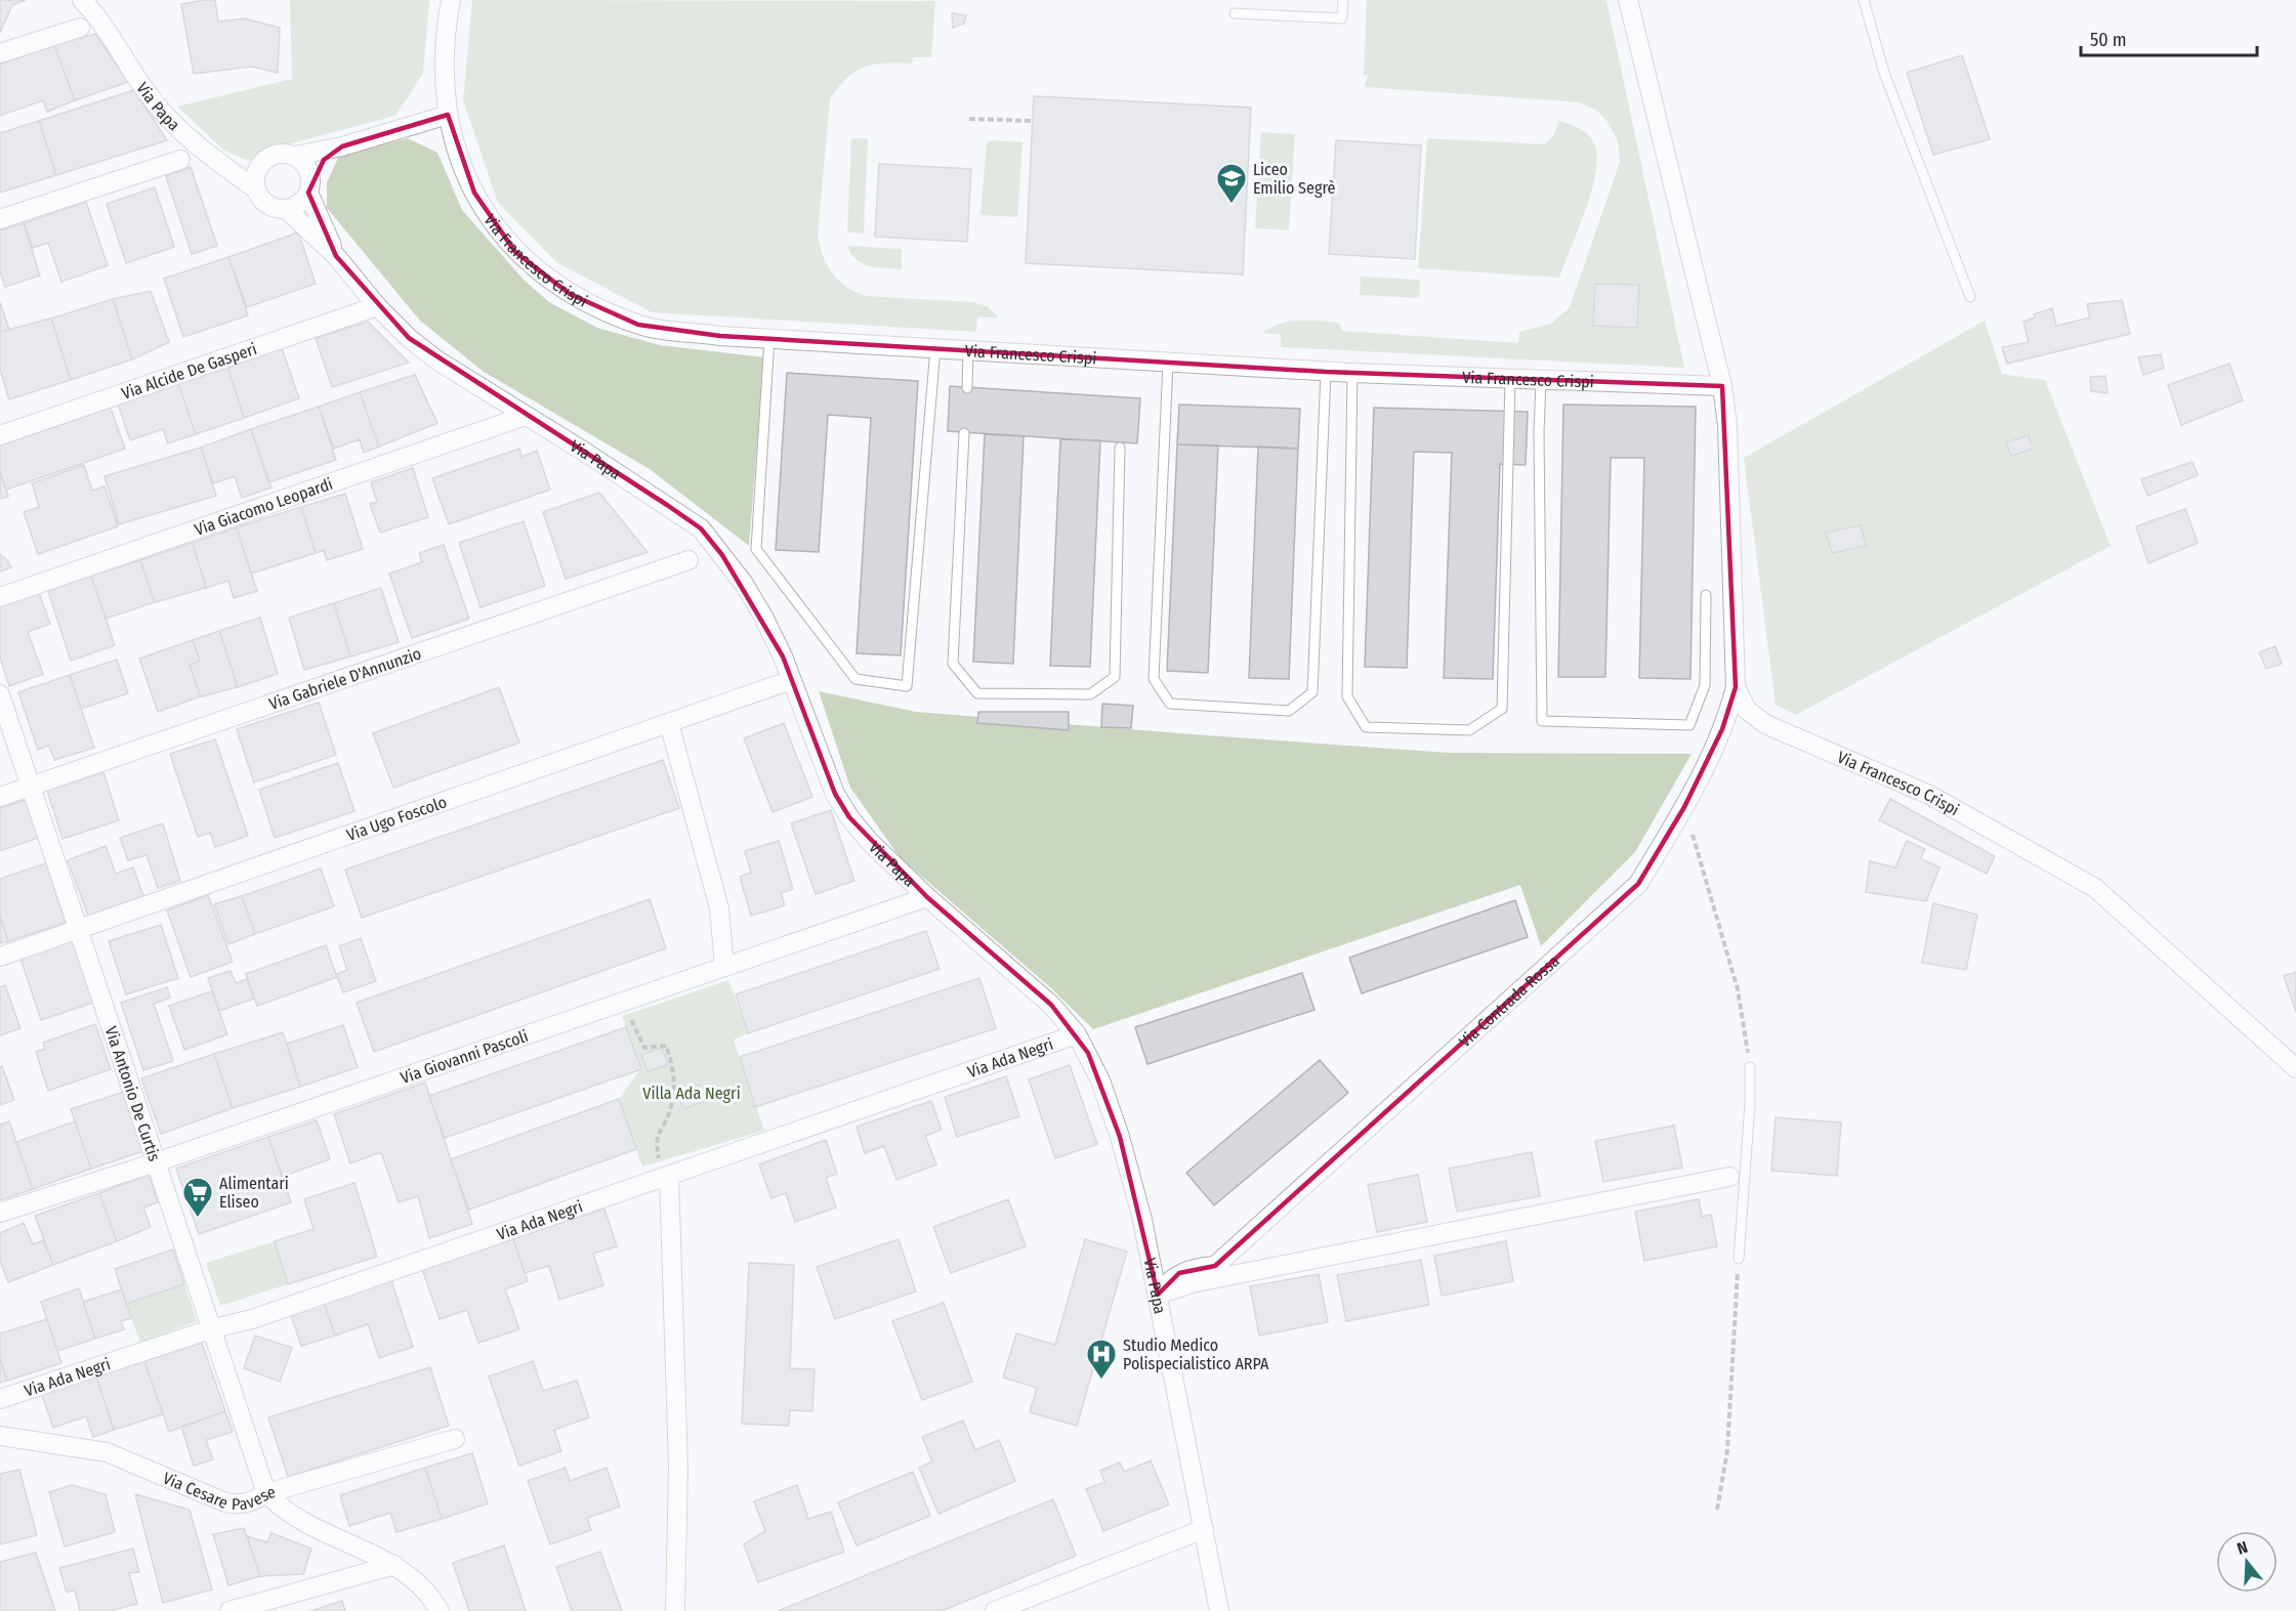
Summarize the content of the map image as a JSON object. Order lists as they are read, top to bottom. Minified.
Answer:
{"streets":{"street":["Via Papa","Via Francesco Crispi","Via Alcide De Gasperi","Via Giacomo Leopardi","Via Gabriele D'Annunzio","Via Ugo Foscolo","Via Contrada Rossa","Via Giovanni Pascoli","Via Ada Negri","Via Antonio De Curtis","Via Cesare Pavese"]},"crossings":[["Via Papa","Via Alcide De Gasperi"],["Via Papa","Via Giacomo Leopardi"],["Via Papa","Via Ugo Foscolo"],["Via Papa","Via Contrada Rossa"],["Via Papa","Via Giovanni Pascoli"],["Via Papa","Via Ada Negri"],["Via Francesco Crispi","Via Contrada Rossa"],["Via Gabriele D'Annunzio","Via Antonio De Curtis"],["Via Ugo Foscolo","Via Antonio De Curtis"],["Via Giovanni Pascoli","Via Antonio De Curtis"],["Via Ada Negri","Via Antonio De Curtis"],["Via Antonio De Curtis","Via Cesare Pavese"]],"parks":["Villa Ada Negri"],"places":{"school or university":["Liceo Emilio Segrè"],"supermarket":["Alimentari Eliseo"],"hospital":["Studio Medico Polispecialistico ARPA"]},"scale_bar":"50 m","north":"top"}
